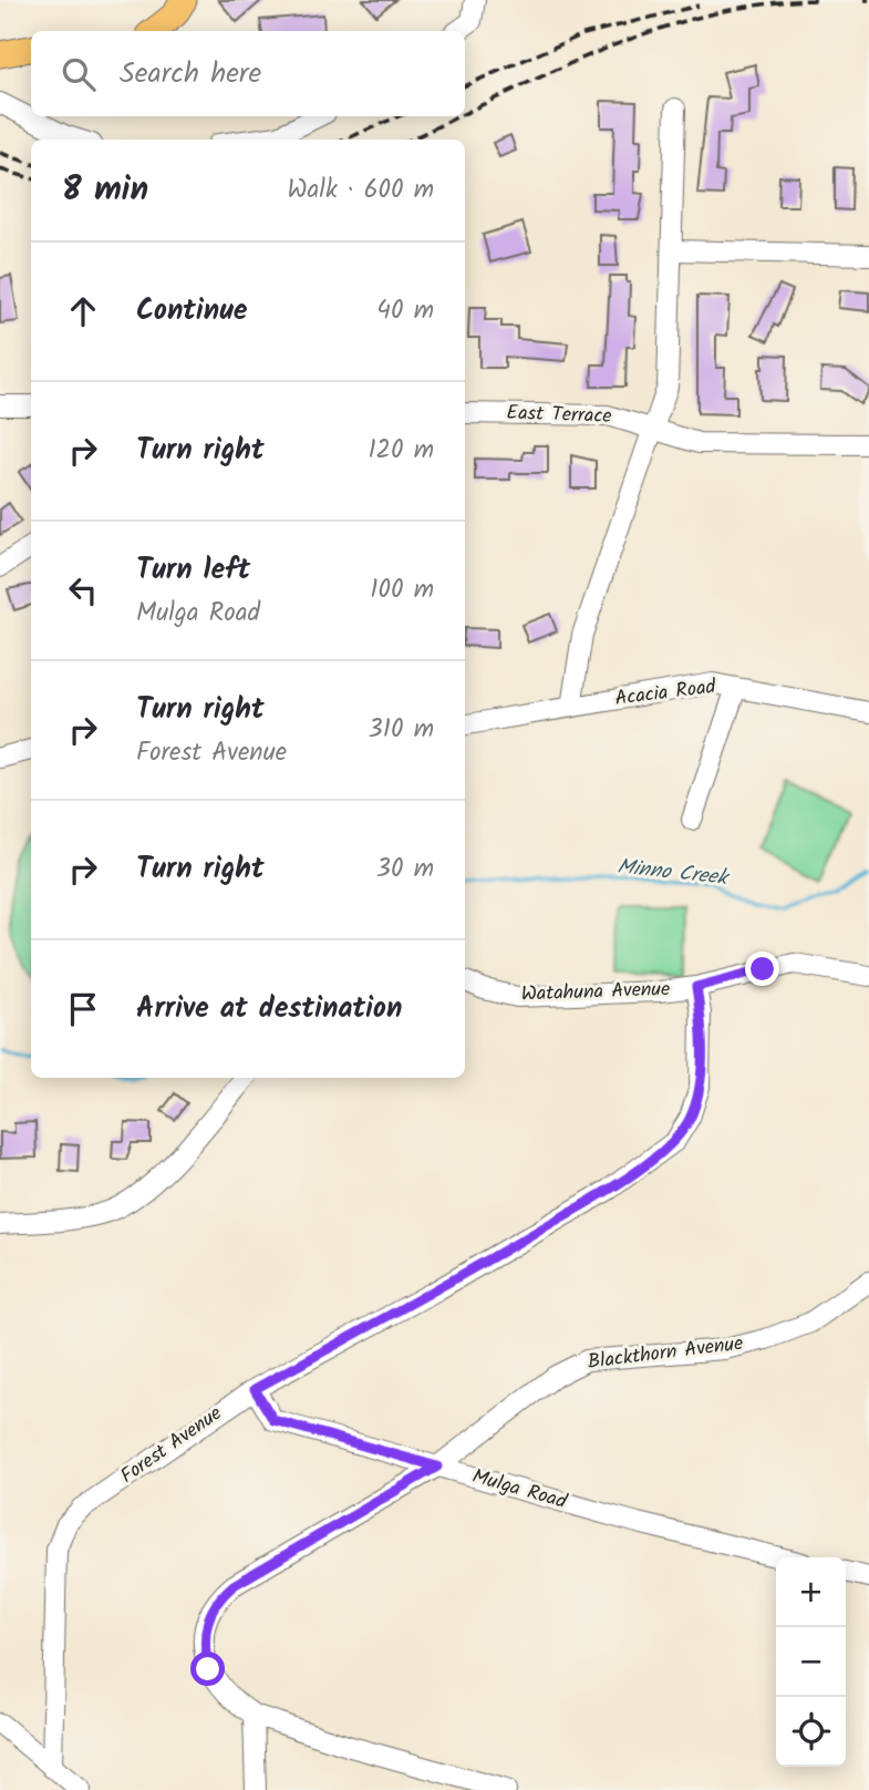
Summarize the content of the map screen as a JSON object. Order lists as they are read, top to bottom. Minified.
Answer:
{"streets":{"street":["East Terrace","Acacia Road","Watahuna Avenue","Blackthorn Avenue","Forest Avenue","Mulga Road"]},"crossings":[["Watahuna Avenue","Forest Avenue"],["Blackthorn Avenue","Mulga Road"],["Forest Avenue","Mulga Road"]],"water":["Minno Creek"],"page":{"search":"Search here","heading":["8 min","Walk · 600 m"],"list":[["Continue","40 m"],["Turn right","120 m"],["Turn left","Mulga Road","100 m"],["Turn right","Forest Avenue","310 m"],["Turn right","30 m"],"Arrive at destination"],"map_buttons":["+","−"]}}
